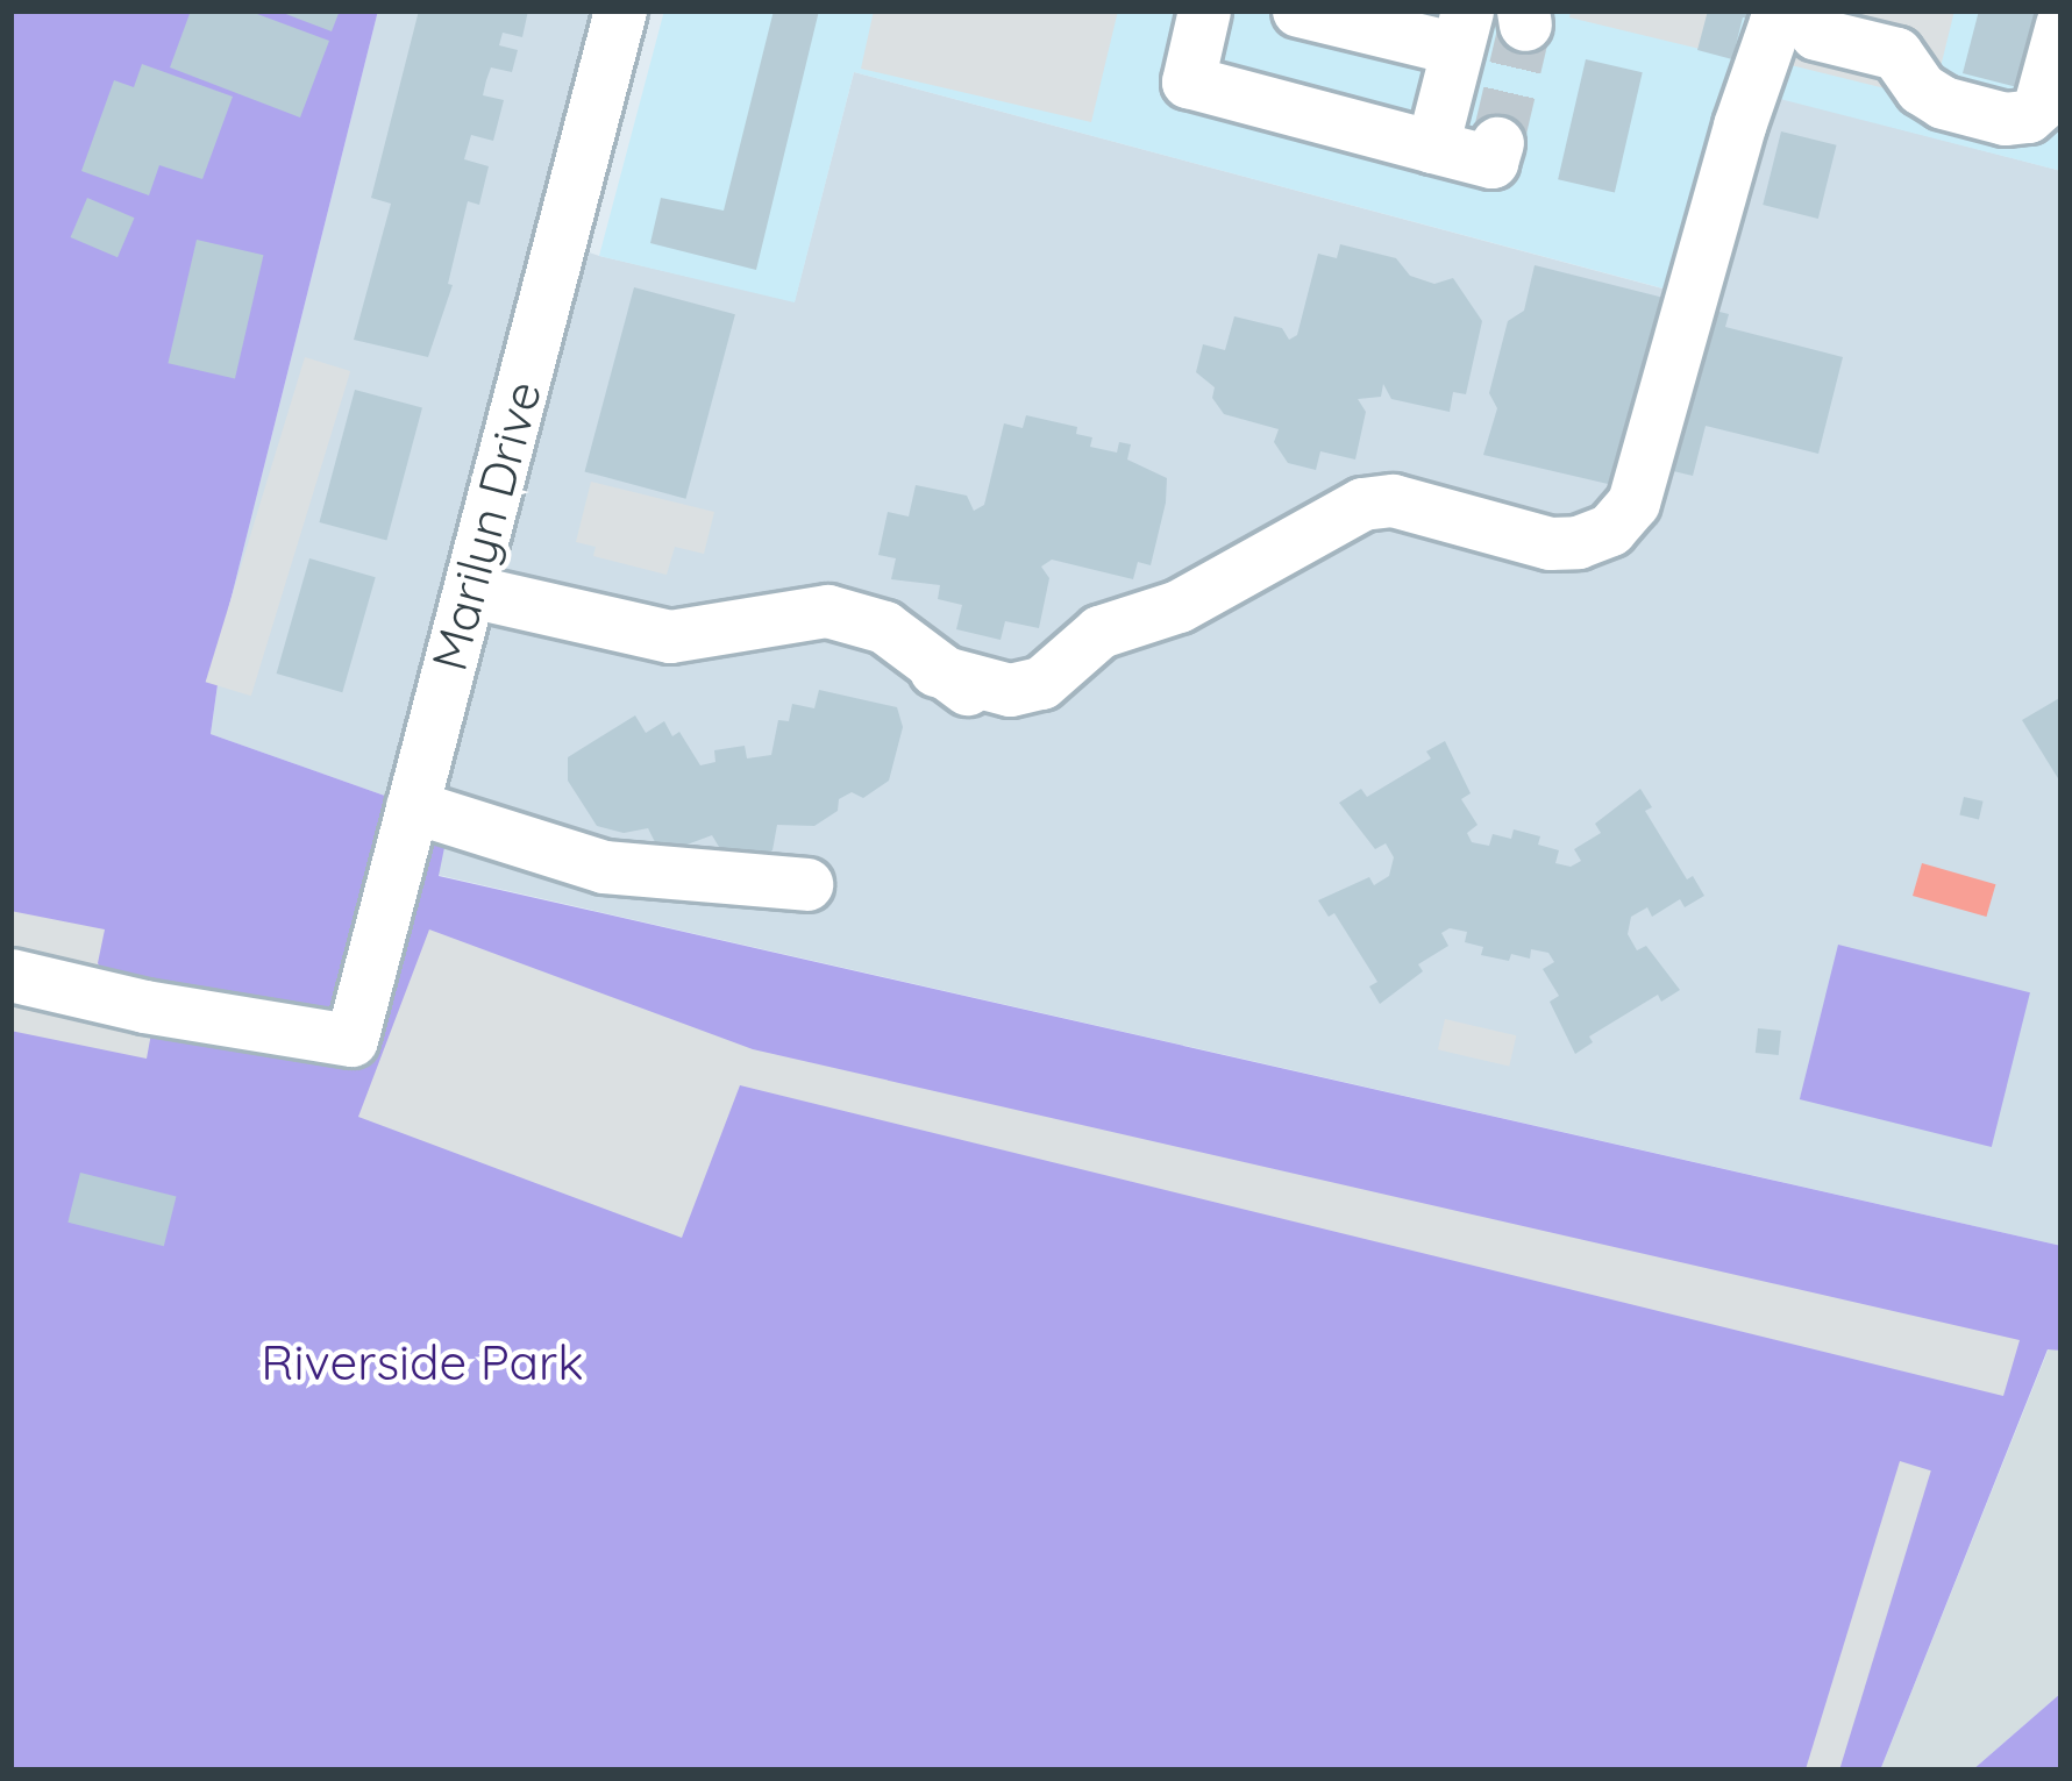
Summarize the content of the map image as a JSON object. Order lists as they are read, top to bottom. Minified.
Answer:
{"streets":{"street":["Marilyn Drive"]},"parks":["Riverside Park"]}
